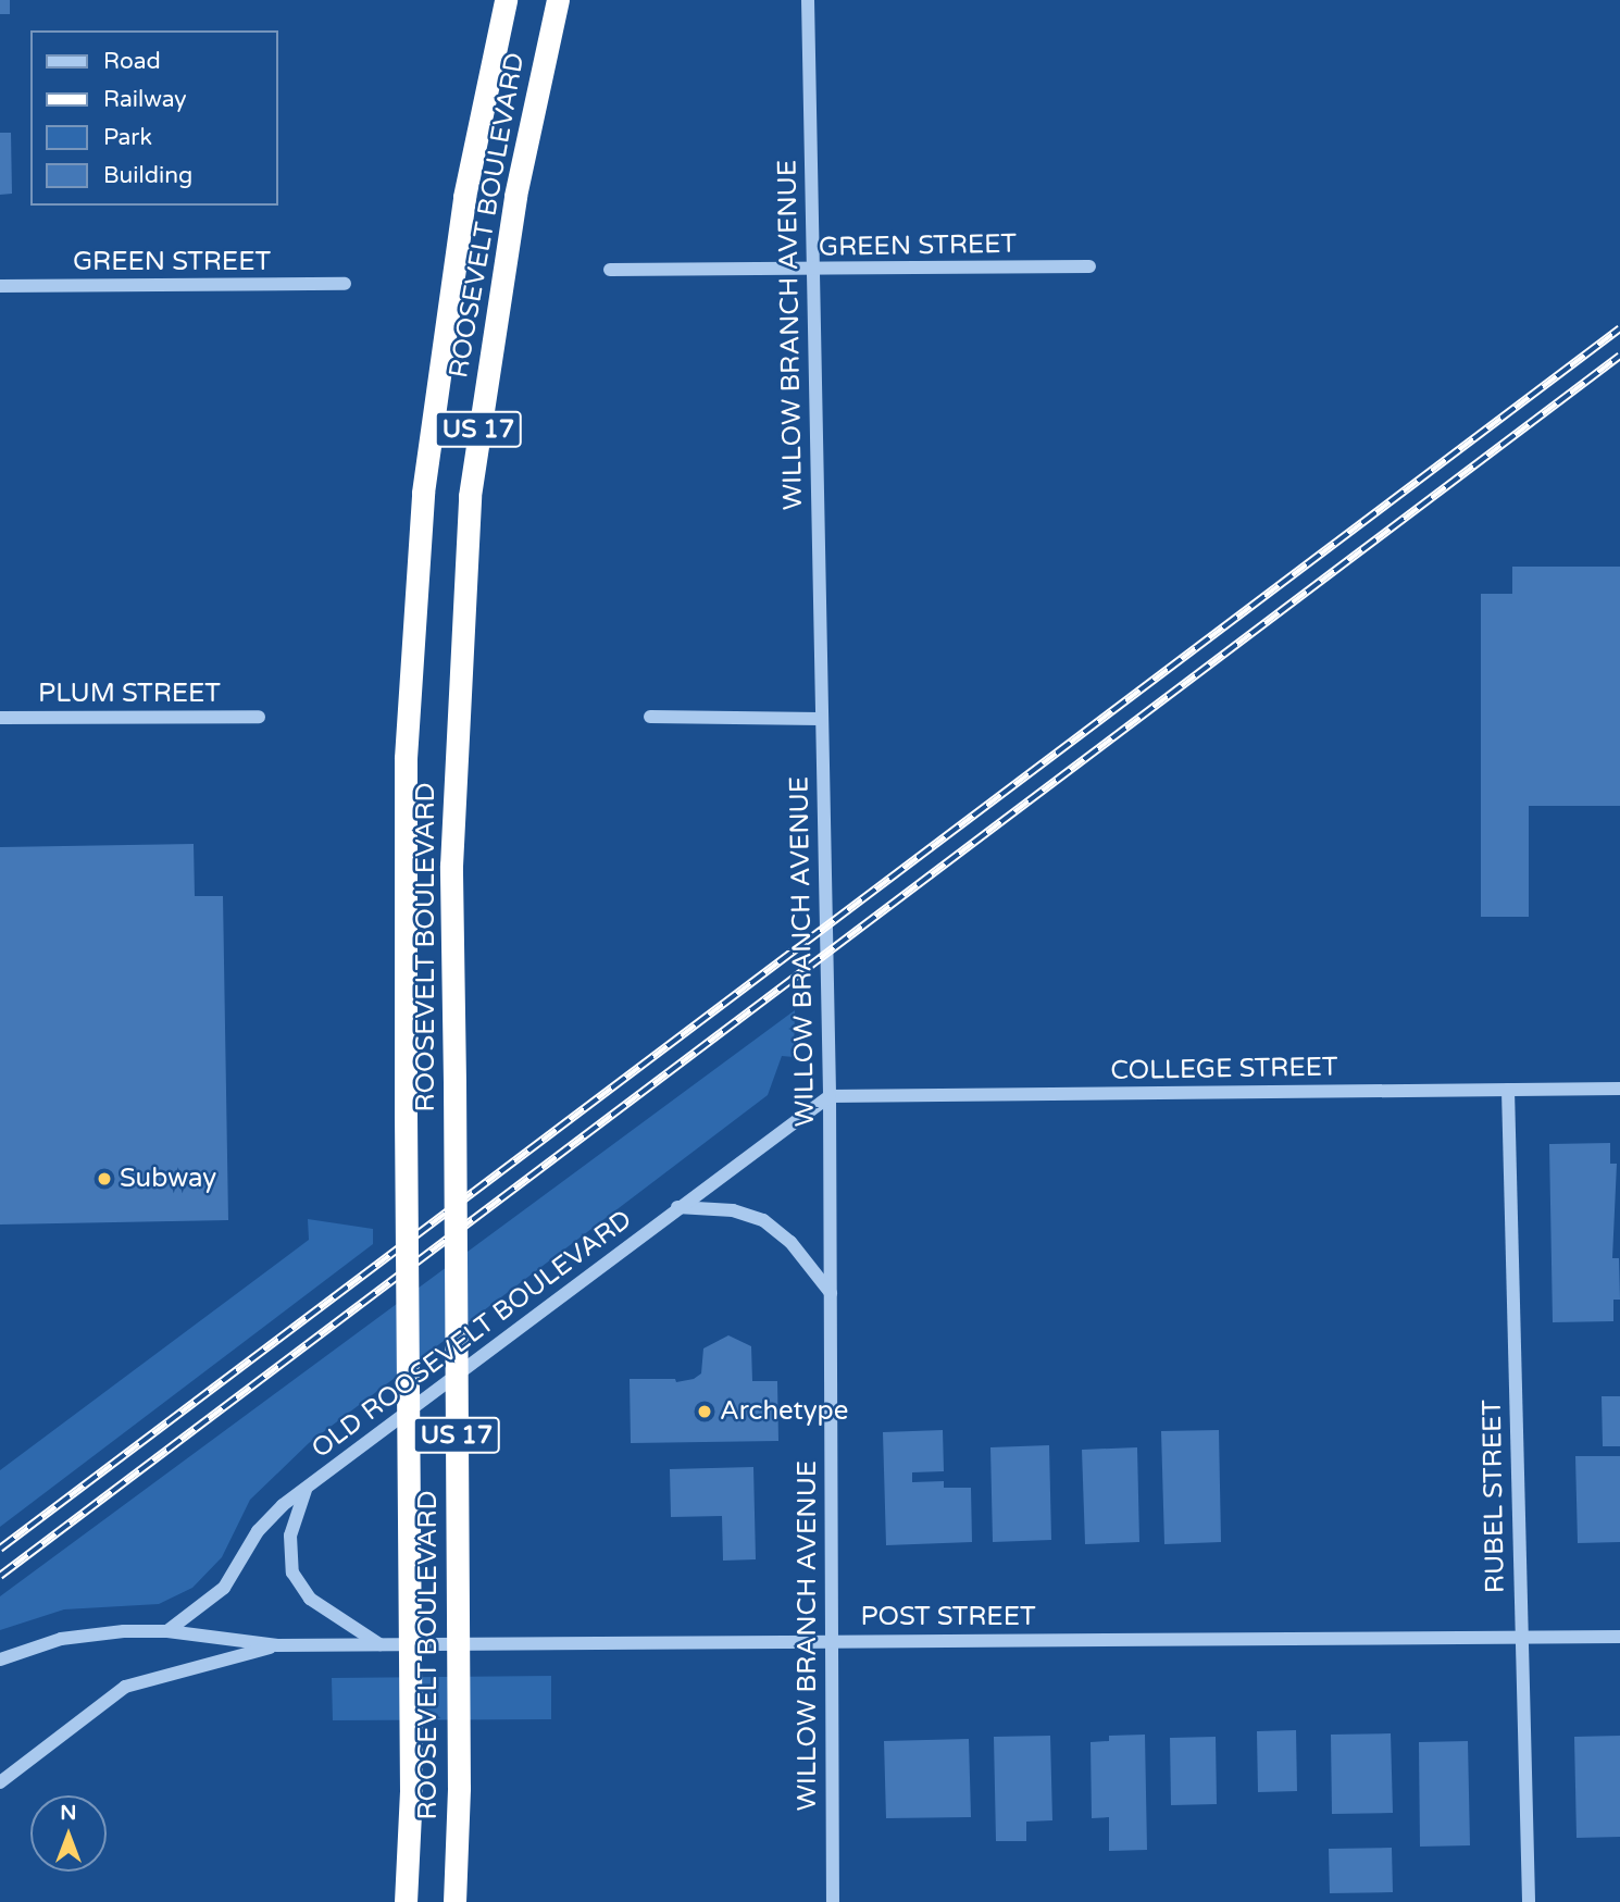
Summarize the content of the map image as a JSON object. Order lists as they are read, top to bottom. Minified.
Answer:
{"streets":{"highway":["ROOSEVELT BOULEVARD","US 17"],"street":["GREEN STREET","WILLOW BRANCH AVENUE","PLUM STREET","COLLEGE STREET","OLD ROOSEVELT BOULEVARD","RUBEL STREET","POST STREET"]},"crossings":[["GREEN STREET","WILLOW BRANCH AVENUE"],["WILLOW BRANCH AVENUE","COLLEGE STREET"],["WILLOW BRANCH AVENUE","OLD ROOSEVELT BOULEVARD"],["WILLOW BRANCH AVENUE","POST STREET"],["COLLEGE STREET","OLD ROOSEVELT BOULEVARD"],["COLLEGE STREET","RUBEL STREET"],["OLD ROOSEVELT BOULEVARD","POST STREET"],["RUBEL STREET","POST STREET"]],"places":["Subway","Archetype"],"legend":["Road","Railway","Park","Building"],"north":"top"}
